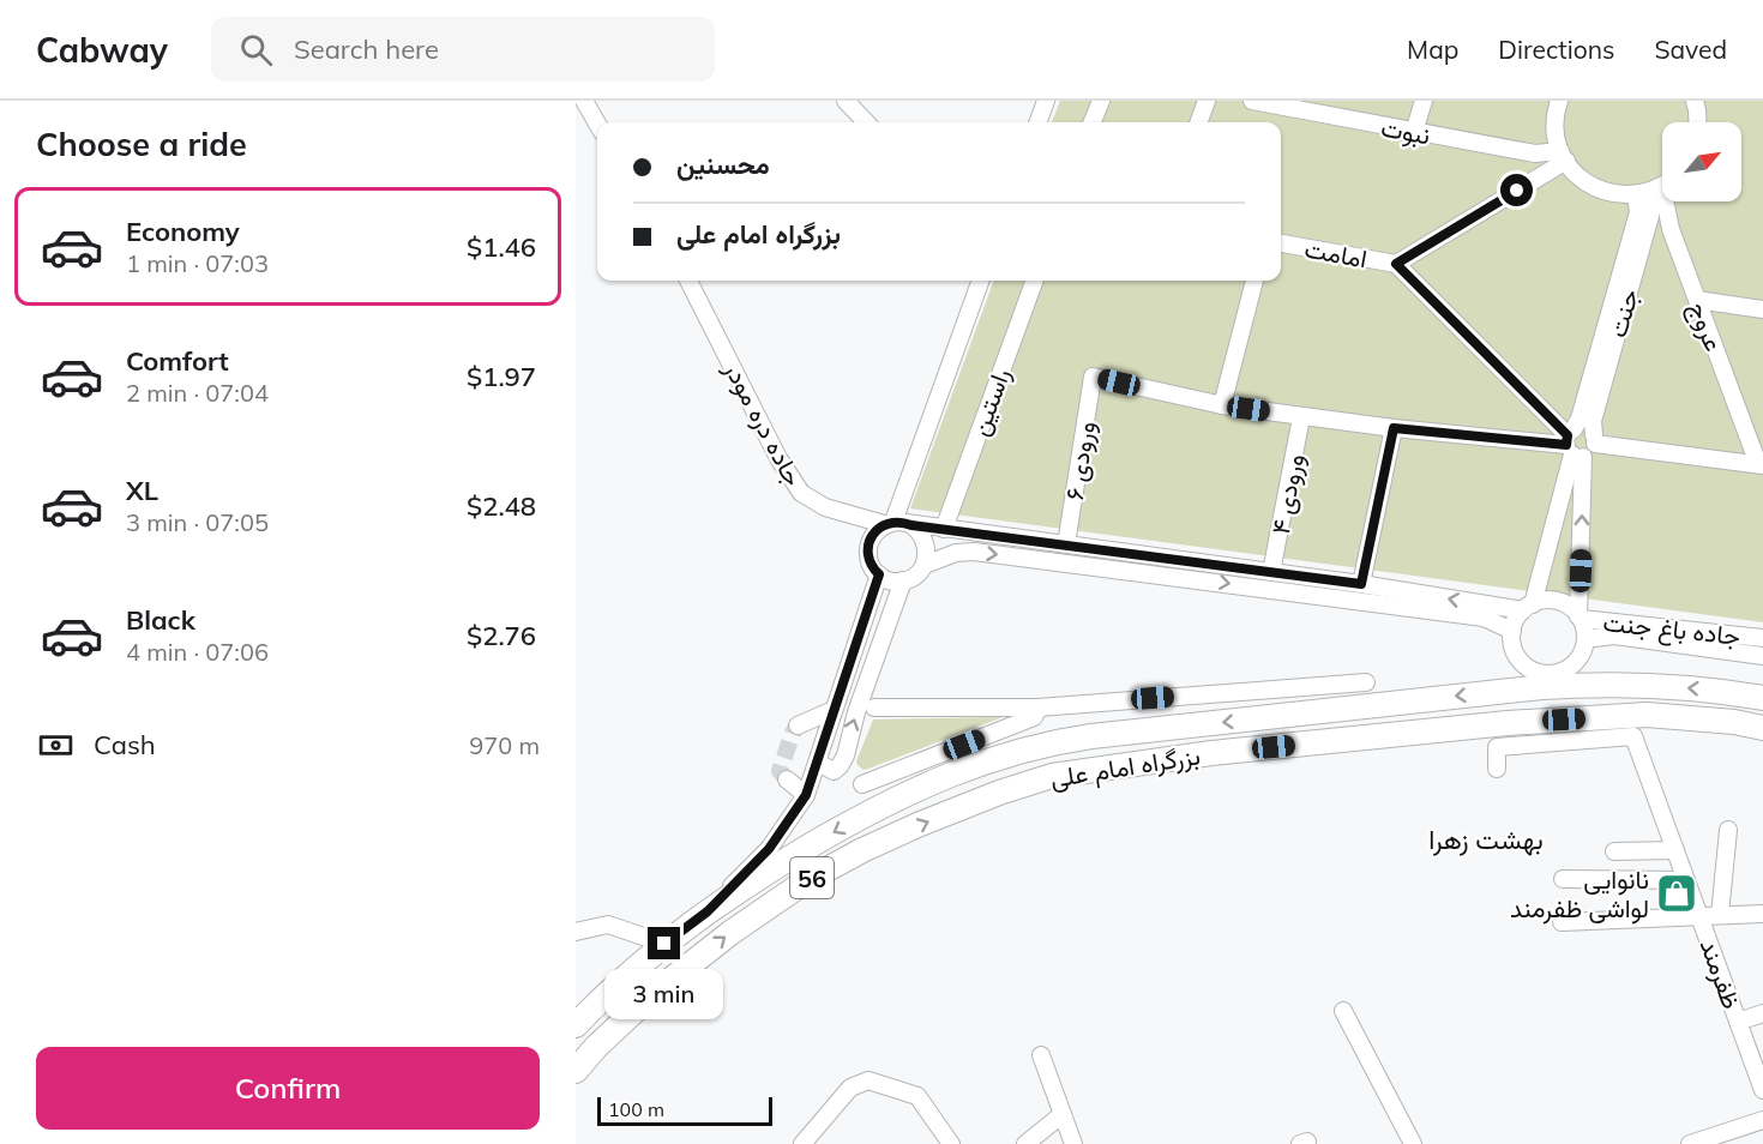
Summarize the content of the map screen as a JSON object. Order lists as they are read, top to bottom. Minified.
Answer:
{"streets":{"highway":["بزرگراه امام علی","56"],"street":["نبوت","امامت","جنت","عروج","راستین","جاده دره مودر","ورودی ۶","ورودی ۴","جاده باغ جنت","ظفرمند"]},"districts":["بهشت زهرا"],"places":{"shop":["نانوایی لواشی ظفرمند"]},"scale_bar":"100 m","north":"top right","page":{"header":"Cabway","search":"Search here","nav":["Map","Directions","Saved"],"heading":"Choose a ride","banner":["محسنین","بزرگراه امام علی"],"list":[{"name":"Economy","note":"1 min · 07:03","value":"$1.46"},{"name":"Comfort","note":"2 min · 07:04","value":"$1.97"},{"name":"XL","note":"3 min · 07:05","value":"$2.48"},{"name":"Black","note":"4 min · 07:06","value":"$2.76"}],"pay":["Cash","970 m"],"bubble":"3 min","buttons":"Confirm","scale":"100 m"}}
